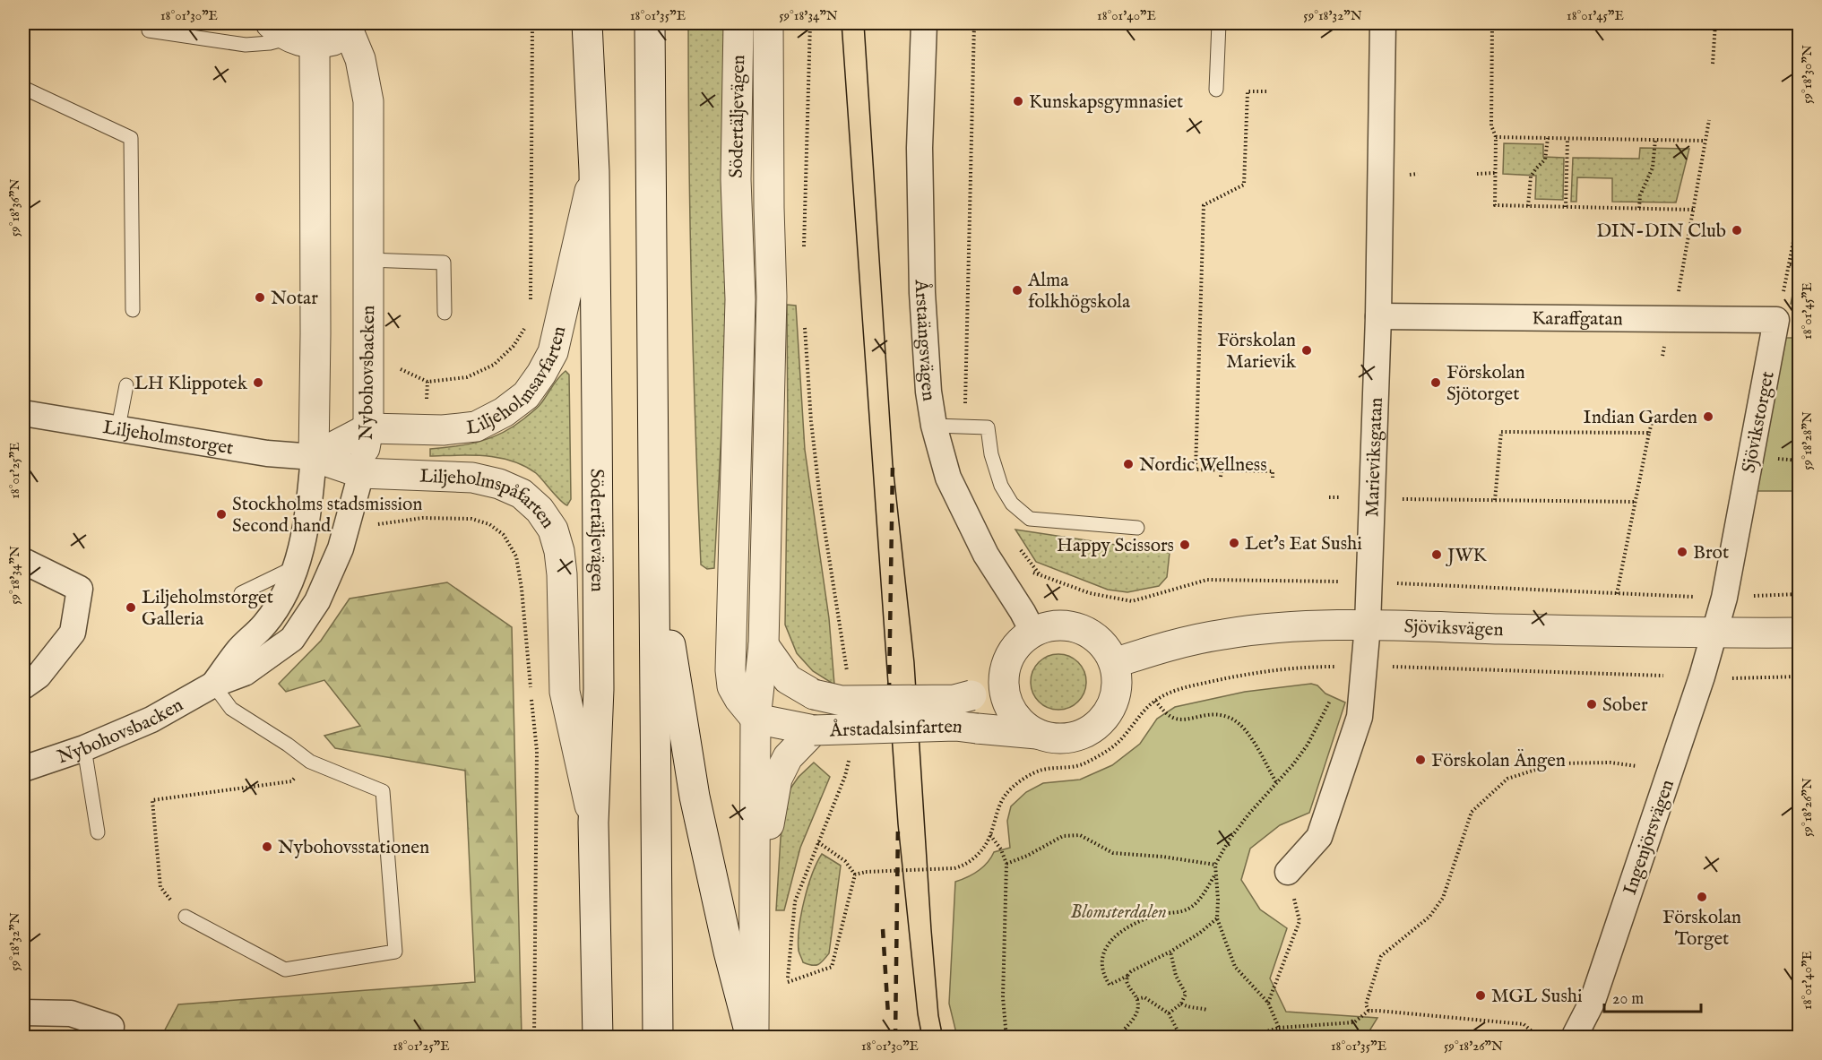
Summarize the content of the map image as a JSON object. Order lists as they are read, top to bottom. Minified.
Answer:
{"streets":{"street":["Södertäljevägen","Karaffgatan","Årstaängsvägen","Nybohovsbacken","Liljeholmsavfarten","Sjövikstorget","Liljeholmstorget","Marieviksgatan","Liljeholmspåfarten","Sjöviksvägen","Årstadalsinfarten","Ingenjörsvägen"]},"crossings":[["Södertäljevägen","Liljeholmsavfarten"],["Södertäljevägen","Liljeholmspåfarten"],["Södertäljevägen","Årstadalsinfarten"],["Karaffgatan","Sjövikstorget"],["Karaffgatan","Marieviksgatan"],["Årstaängsvägen","Sjöviksvägen"],["Årstaängsvägen","Årstadalsinfarten"],["Nybohovsbacken","Liljeholmsavfarten"],["Nybohovsbacken","Liljeholmstorget"],["Nybohovsbacken","Liljeholmspåfarten"],["Liljeholmsavfarten","Liljeholmstorget"],["Liljeholmsavfarten","Liljeholmspåfarten"],["Sjövikstorget","Sjöviksvägen"],["Sjövikstorget","Ingenjörsvägen"],["Liljeholmstorget","Liljeholmspåfarten"],["Marieviksgatan","Sjöviksvägen"],["Sjöviksvägen","Årstadalsinfarten"],["Sjöviksvägen","Ingenjörsvägen"]],"parks":["Blomsterdalen"],"places":["Kunskapsgymnasiet","DIN-DIN Club","Alma folkhögskola","Notar","Förskolan Marievik","LH Klippotek","Förskolan Sjötorget","Indian Garden","Nordic Wellness","Stockholms stadsmission Second hand","Let's Eat Sushi","Happy Scissors","Brot","JWK","Liljeholmstorget Galleria","Sober","Förskolan Ängen","Nybohovsstationen","Förskolan Torget","MGL Sushi"],"scale_bar":"20 m","coordinates":["18°01'30\"E","18°01'35\"E","59°18'34\"N","18°01'40\"E","59°18'32\"N","18°01'45\"E","59°18'30\"N","59°18'36\"N","59°18'28\"N","18°01'25\"E","59°18'26\"N"]}
